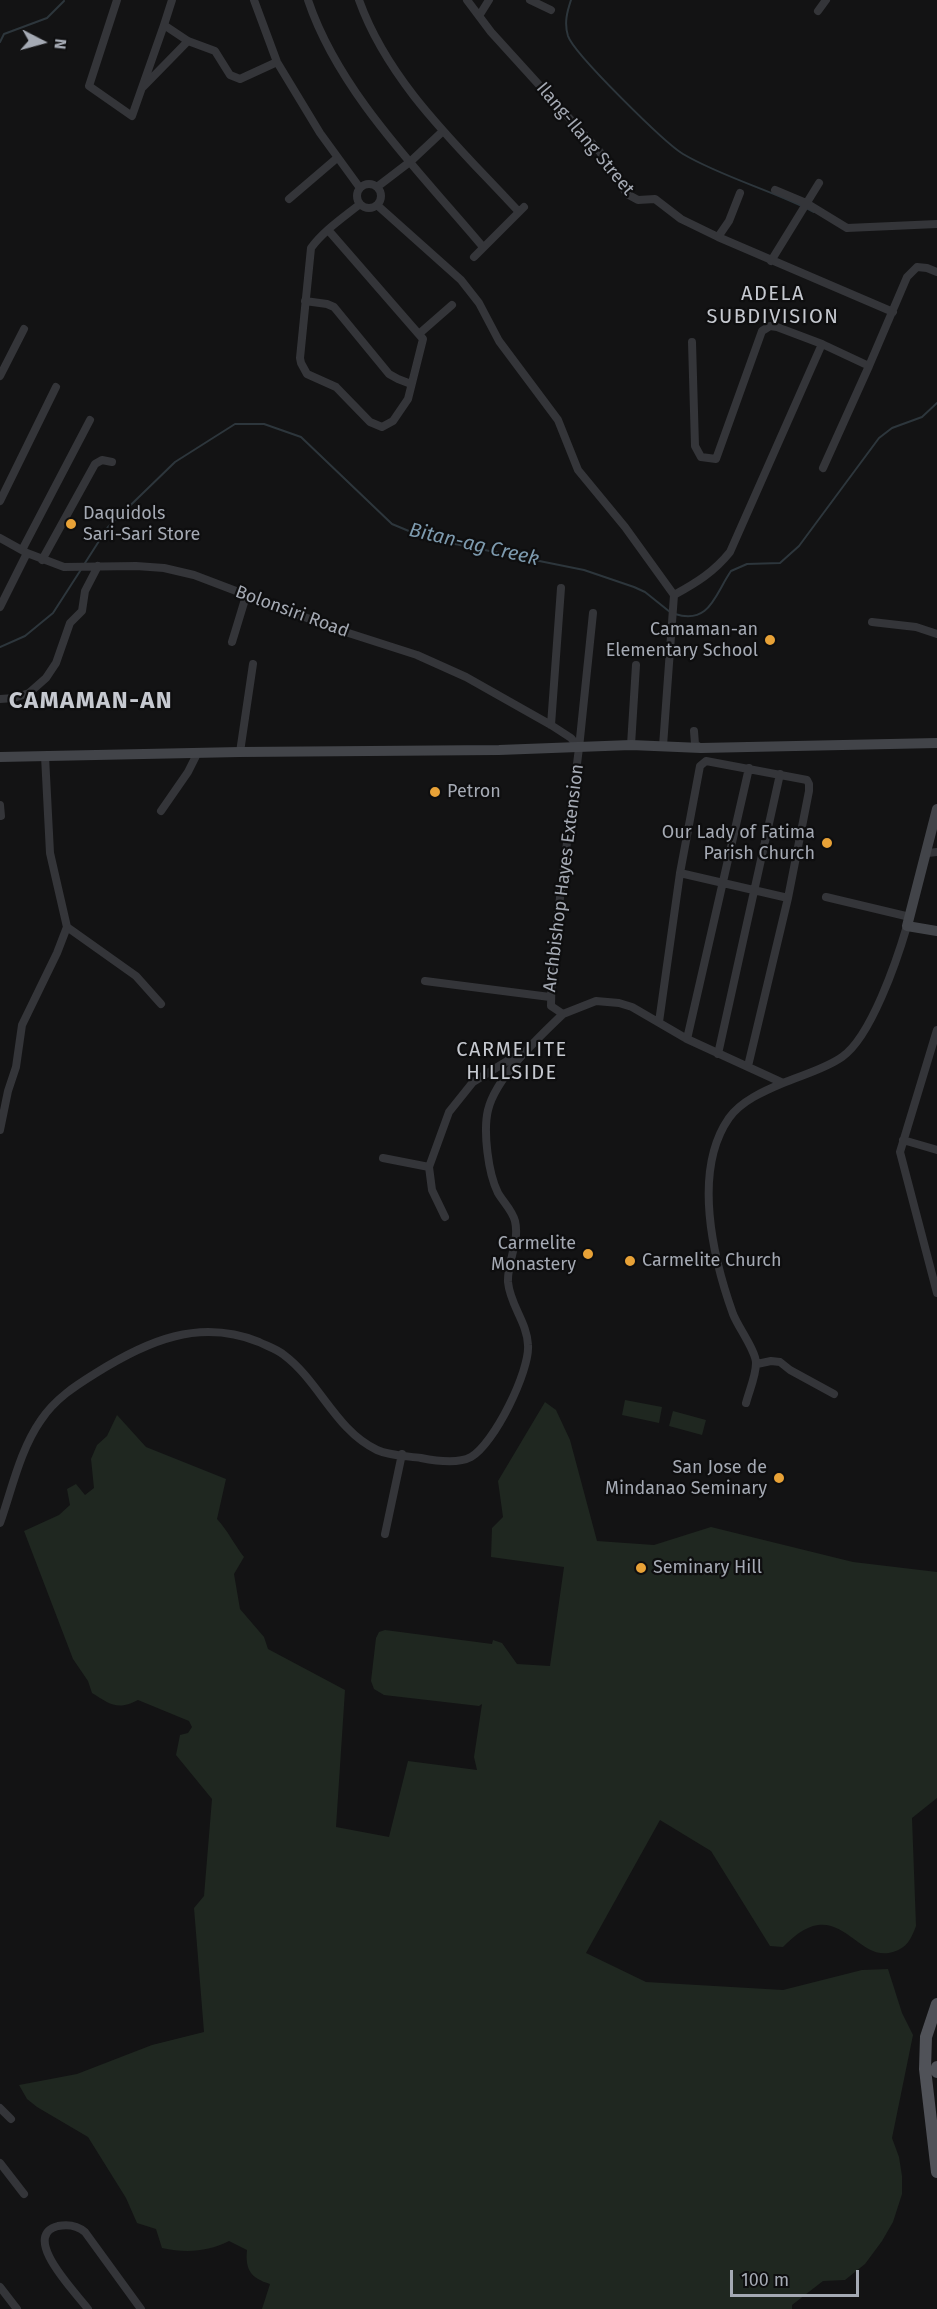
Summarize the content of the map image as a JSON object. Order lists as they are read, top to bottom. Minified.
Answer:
{"streets":{"street":["Ilang-Ilang Street","Bolonsiri Road","Archbishop Hayes Extension"]},"crossings":[["Bolonsiri Road","Archbishop Hayes Extension"]],"districts":["ADELA SUBDIVISION","CAMAMAN-AN","CARMELITE HILLSIDE"],"water":["Bitan-ag Creek"],"places":["Daquidols Sari-Sari Store","Camaman-an Elementary School","Petron","Our Lady of Fatima Parish Church","Carmelite Monastery","Carmelite Church","San Jose de Mindanao Seminary","Seminary Hill"],"scale_bar":"100 m","north":"right"}
